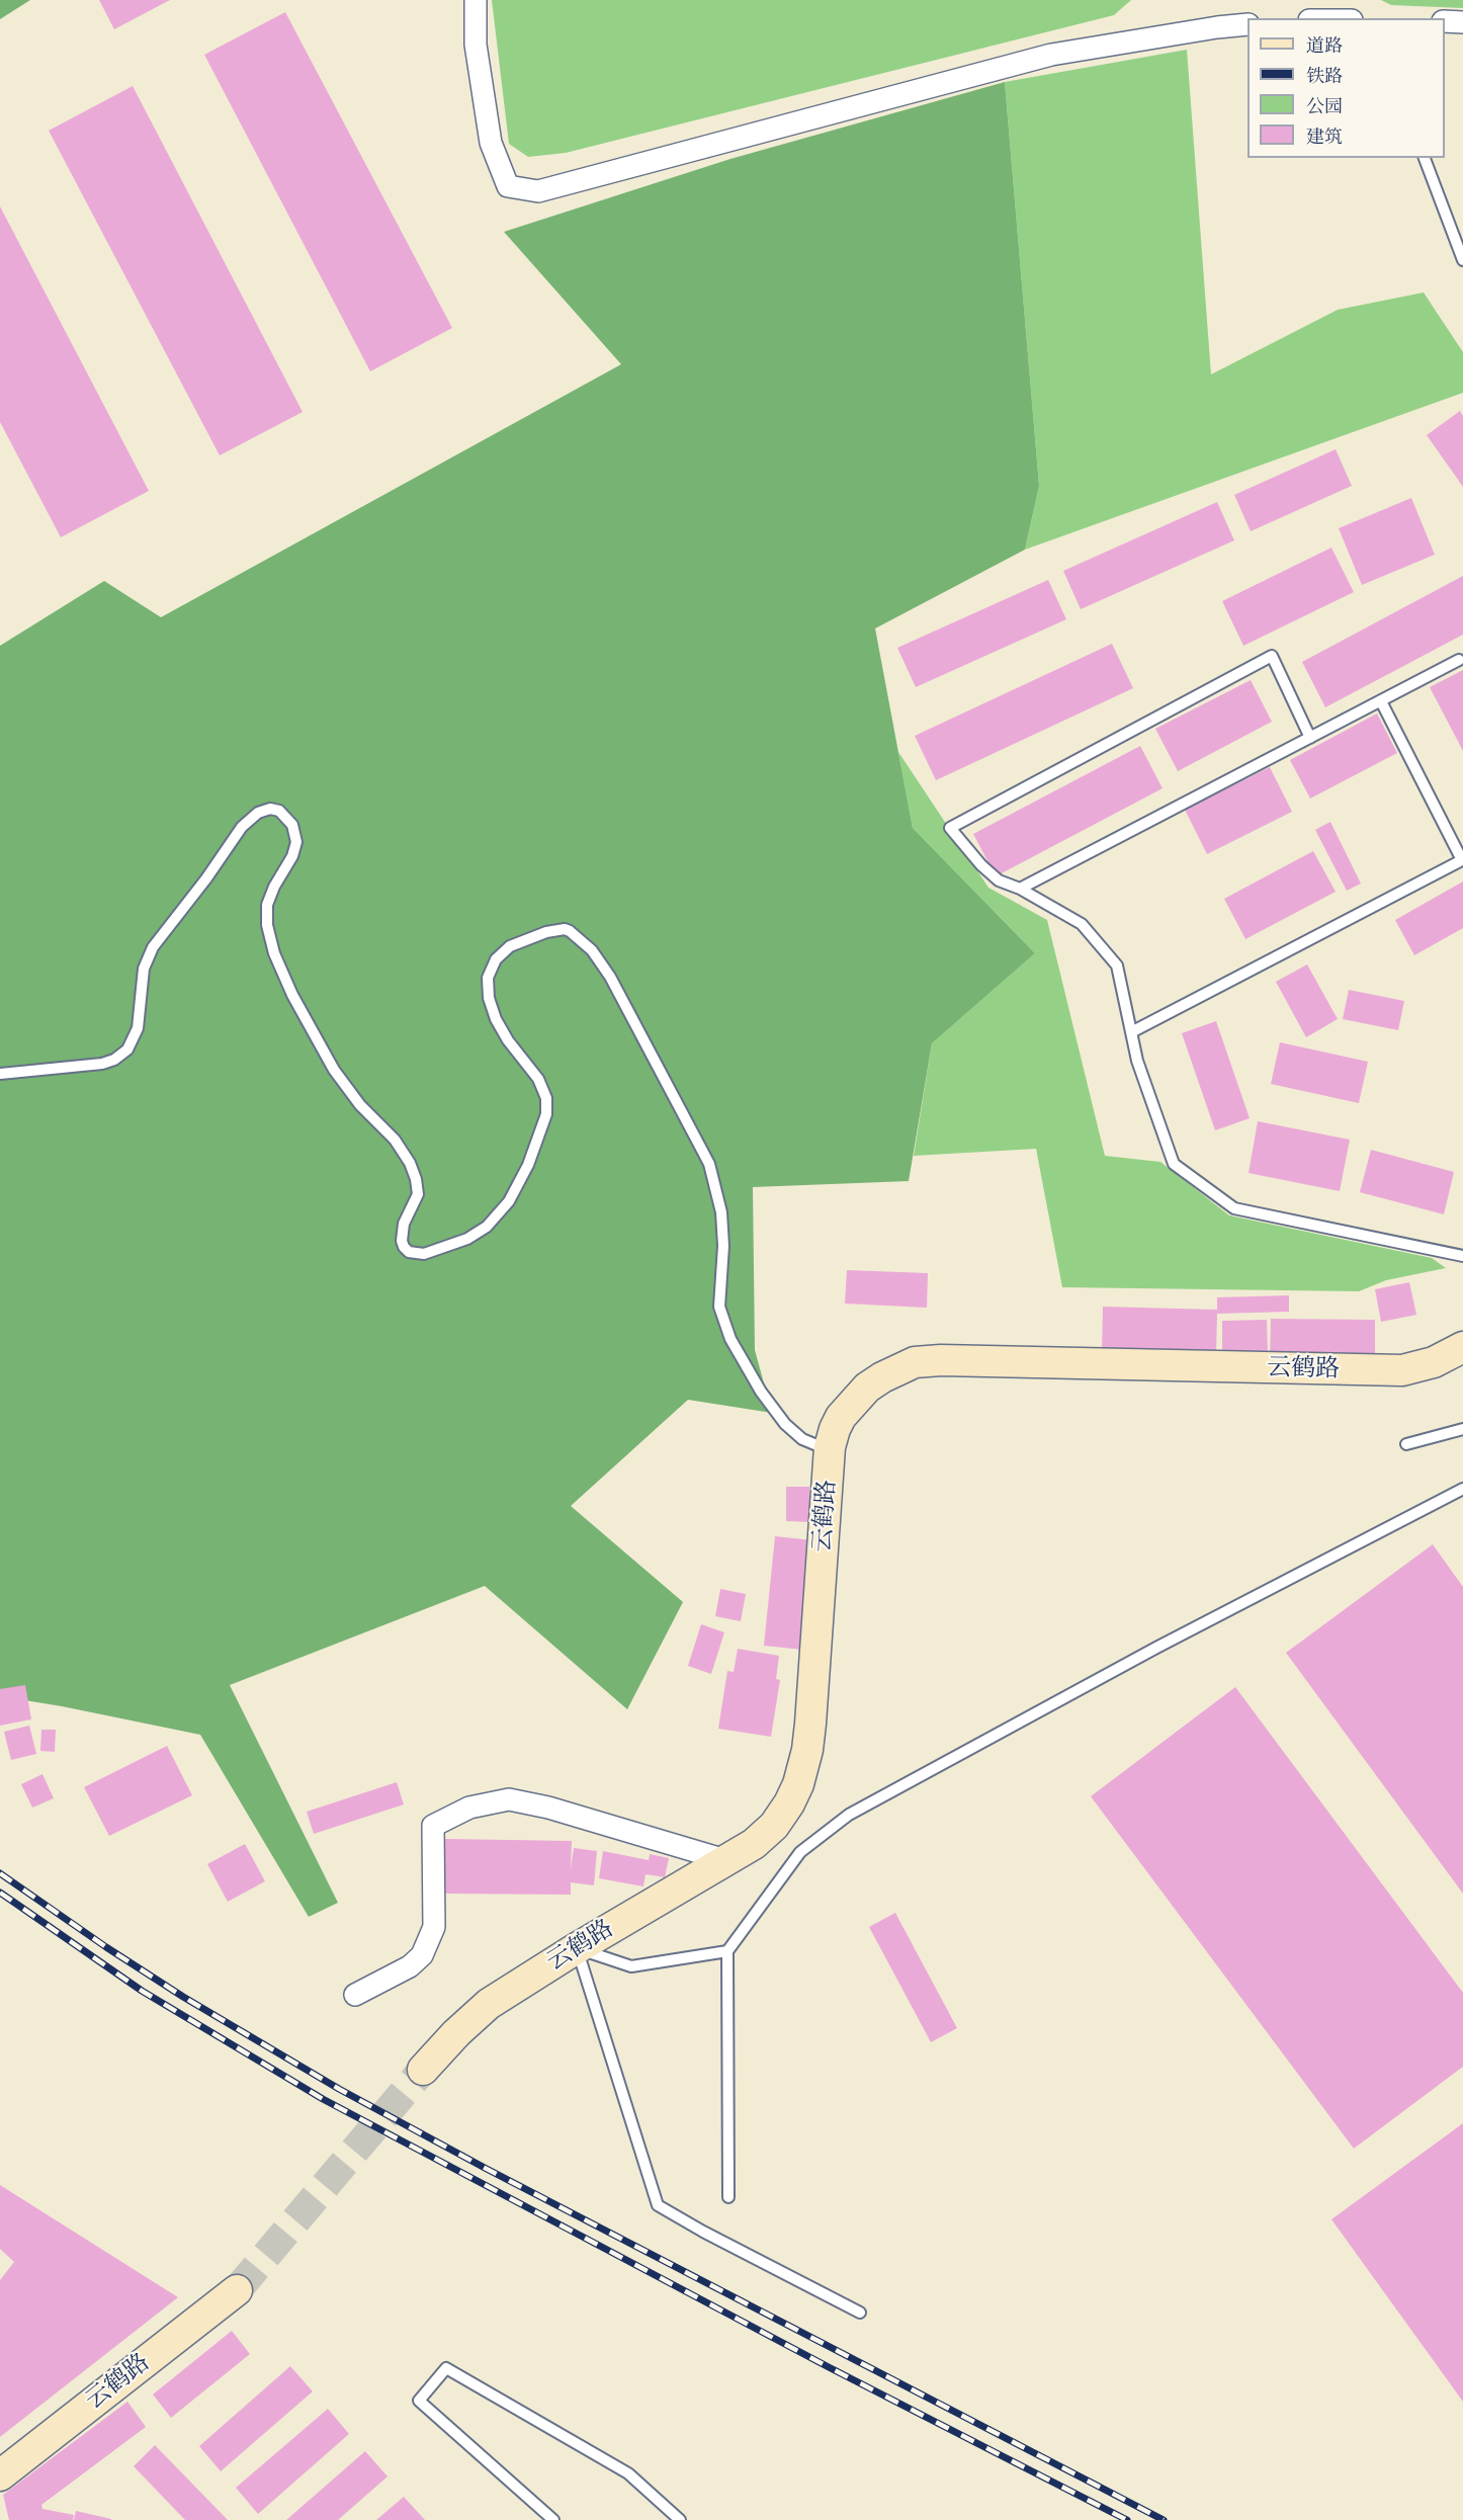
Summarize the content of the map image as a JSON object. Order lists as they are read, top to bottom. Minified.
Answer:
{"streets":{"street":["云鹤路"]},"legend":["道路","铁路","公园","建筑"]}
